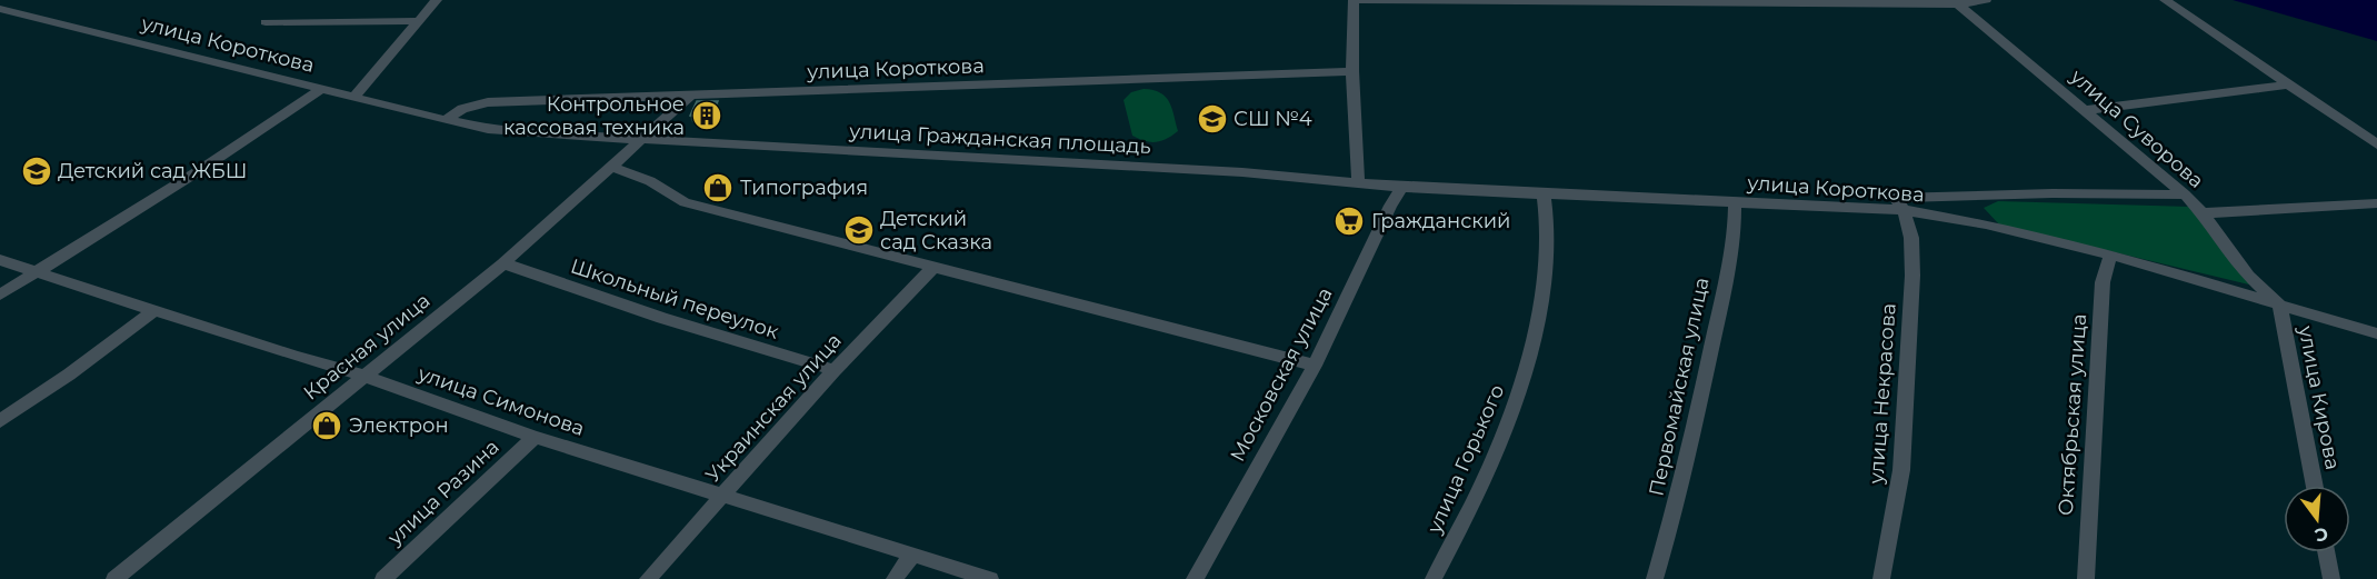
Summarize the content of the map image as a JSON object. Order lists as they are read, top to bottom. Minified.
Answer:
{"streets":{"street":["улица Короткова","улица Суворова","улица Гражданская площадь","Школьный переулок","Красная улица","Московская улица","Первомайская улица","улица Некрасова","улица Кирова","улица Симонова","Украинская улица","Октябрьская улица","улица Горького","улица Разина"]},"crossings":[["улица Короткова","улица Суворова"],["улица Короткова","улица Гражданская площадь"],["улица Короткова","Красная улица"],["улица Короткова","Московская улица"],["улица Короткова","Первомайская улица"],["улица Короткова","улица Некрасова"],["улица Короткова","улица Кирова"],["улица Короткова","Октябрьская улица"],["улица Короткова","улица Горького"],["улица Суворова","улица Кирова"],["улица Гражданская площадь","Красная улица"],["Школьный переулок","Красная улица"],["Школьный переулок","Украинская улица"],["Красная улица","улица Симонова"],["улица Симонова","Украинская улица"],["улица Симонова","улица Разина"]],"places":{"building":["Контрольное кассовая техника"],"school or university":["СШ №4","Детский сад ЖБШ","Детский сад Сказка"],"shop":["Типография","Электрон"],"supermarket":["Гражданский"]},"north":"bottom"}
